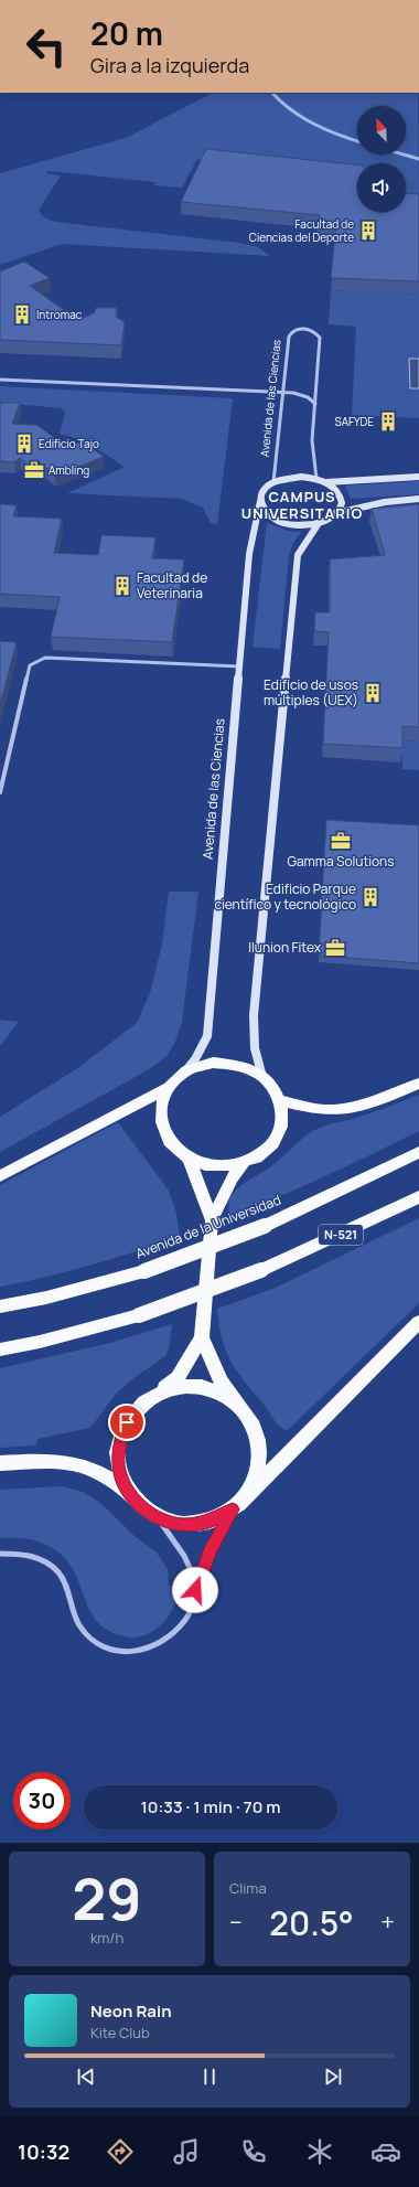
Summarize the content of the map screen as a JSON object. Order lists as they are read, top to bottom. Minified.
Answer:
{"streets":{"highway":["Avenida de la Universidad","N-521"],"main road":["Avenida de las Ciencias"]},"districts":["CAMPUS UNIVERSITARIO"],"places":{"building":["Facultad de Ciencias del Deporte","Intromac","SAFYDE","Edificio Tajo","Facultad de Veterinaria","Edificio de usos múltiples (UEX)","Edificio Parque científico y tecnológico"],"office":["Ambling","Gamma Solutions","Ilunion Fitex"]},"north":"top left","page":{"turn":["20 m","Gira a la izquierda"],"limit":"30","trip":"10:33 · 1 min · 70 m","tile":[["29","km/h"],"Clima"],"heat":["−","20.5°","+"],"song":["Neon Rain","Kite Club"],"tabs":"10:32"}}
